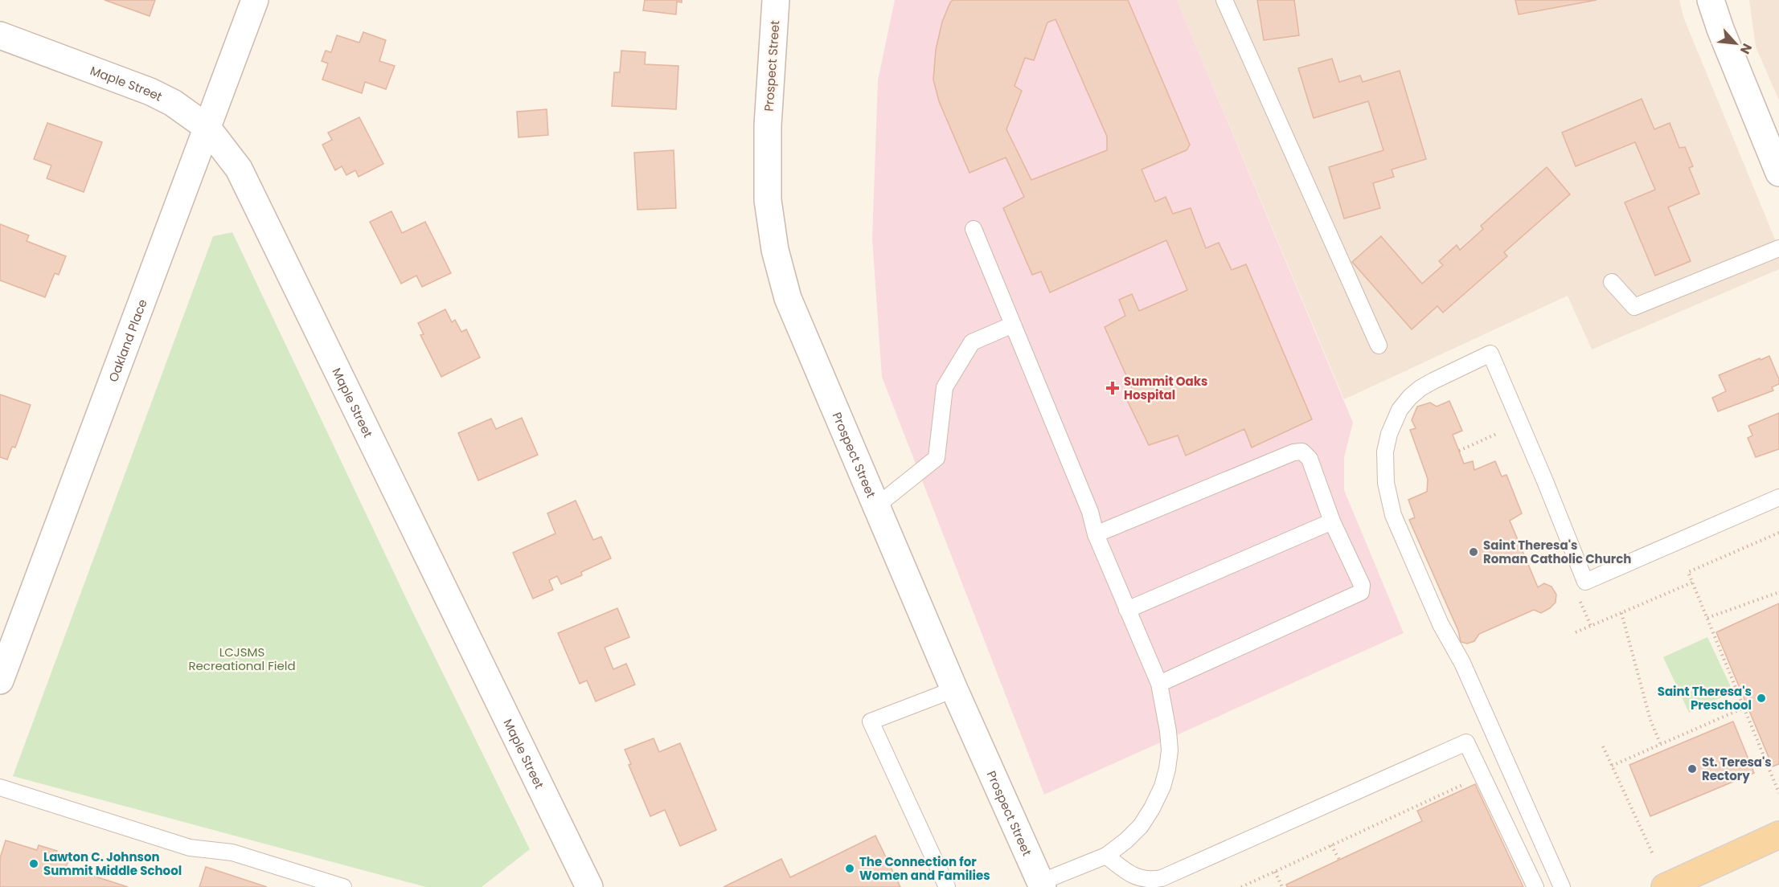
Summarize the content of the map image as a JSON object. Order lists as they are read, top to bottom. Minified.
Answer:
{"streets":{"street":["Prospect Street","Maple Street","Oakland Place"]},"crossings":[["Maple Street","Oakland Place"]],"parks":["LCJSMS Recreational Field"],"places":{"health":["Summit Oaks Hospital"],"other":["Saint Theresa's Roman Catholic Church","Saint Theresa's Preschool","St. Teresa's Rectory","Lawton C. Johnson Summit Middle School","The Connection for Women and Families"]},"north":"bottom right"}
